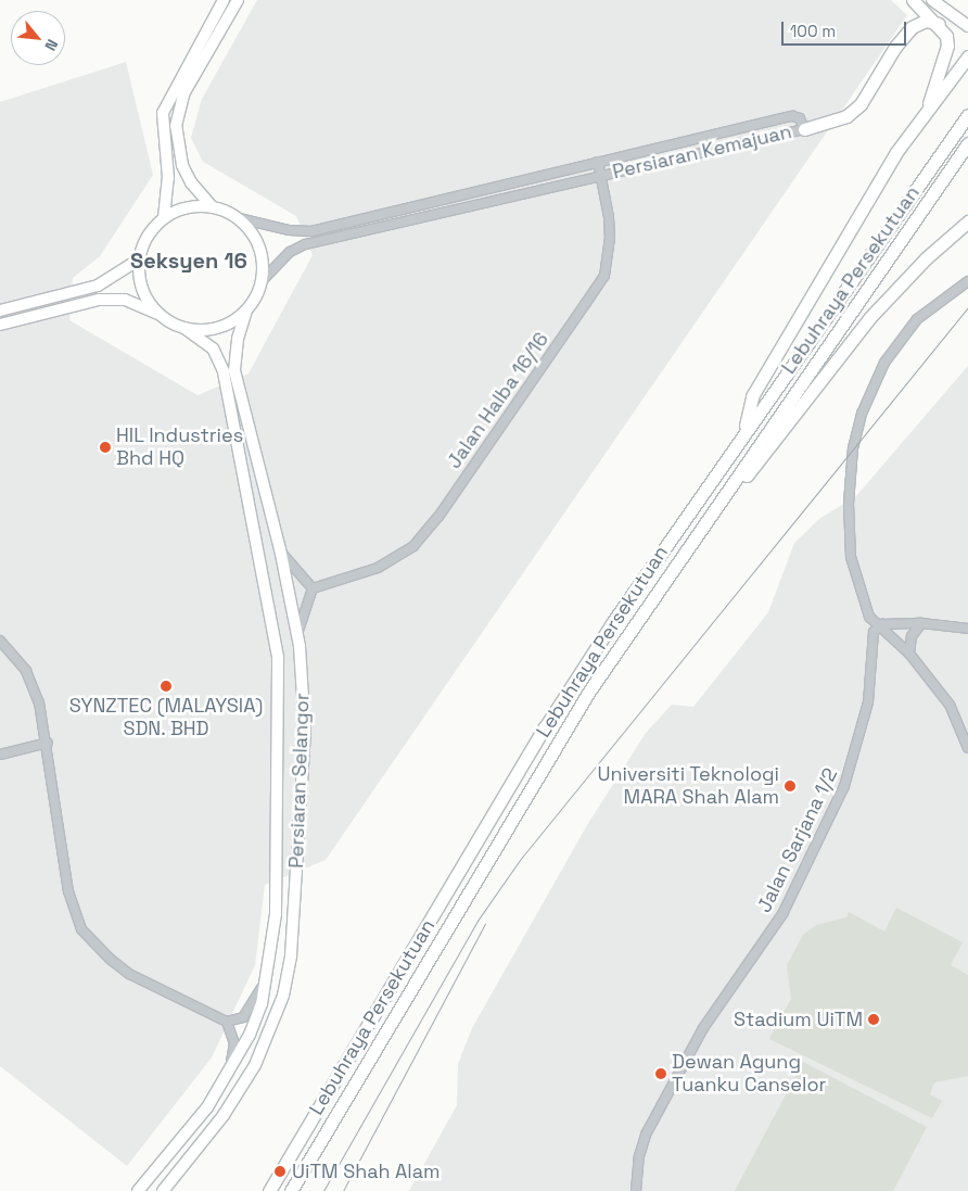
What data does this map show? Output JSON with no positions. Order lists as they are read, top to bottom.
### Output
{
  "streets": {
    "highway": ["Lebuhraya Persekutuan"],
    "main road": ["Persiaran Selangor"],
    "street": ["Persiaran Kemajuan", "Jalan Halba 16/16", "Jalan Sarjana 1/2"]
  },
  "crossings": [
    ["Persiaran Kemajuan", "Jalan Halba 16/16"],
    ["Persiaran Kemajuan", "Persiaran Selangor"]
  ],
  "districts": ["Seksyen 16"],
  "places": [
    "HIL Industries Bhd HQ",
    "SYNZTEC (MALAYSIA) SDN. BHD",
    "Universiti Teknologi MARA Shah Alam",
    "Stadium UiTM",
    "Dewan Agung Tuanku Canselor",
    "UiTM Shah Alam"
  ],
  "scale_bar": "100 m",
  "north": "bottom right"
}
